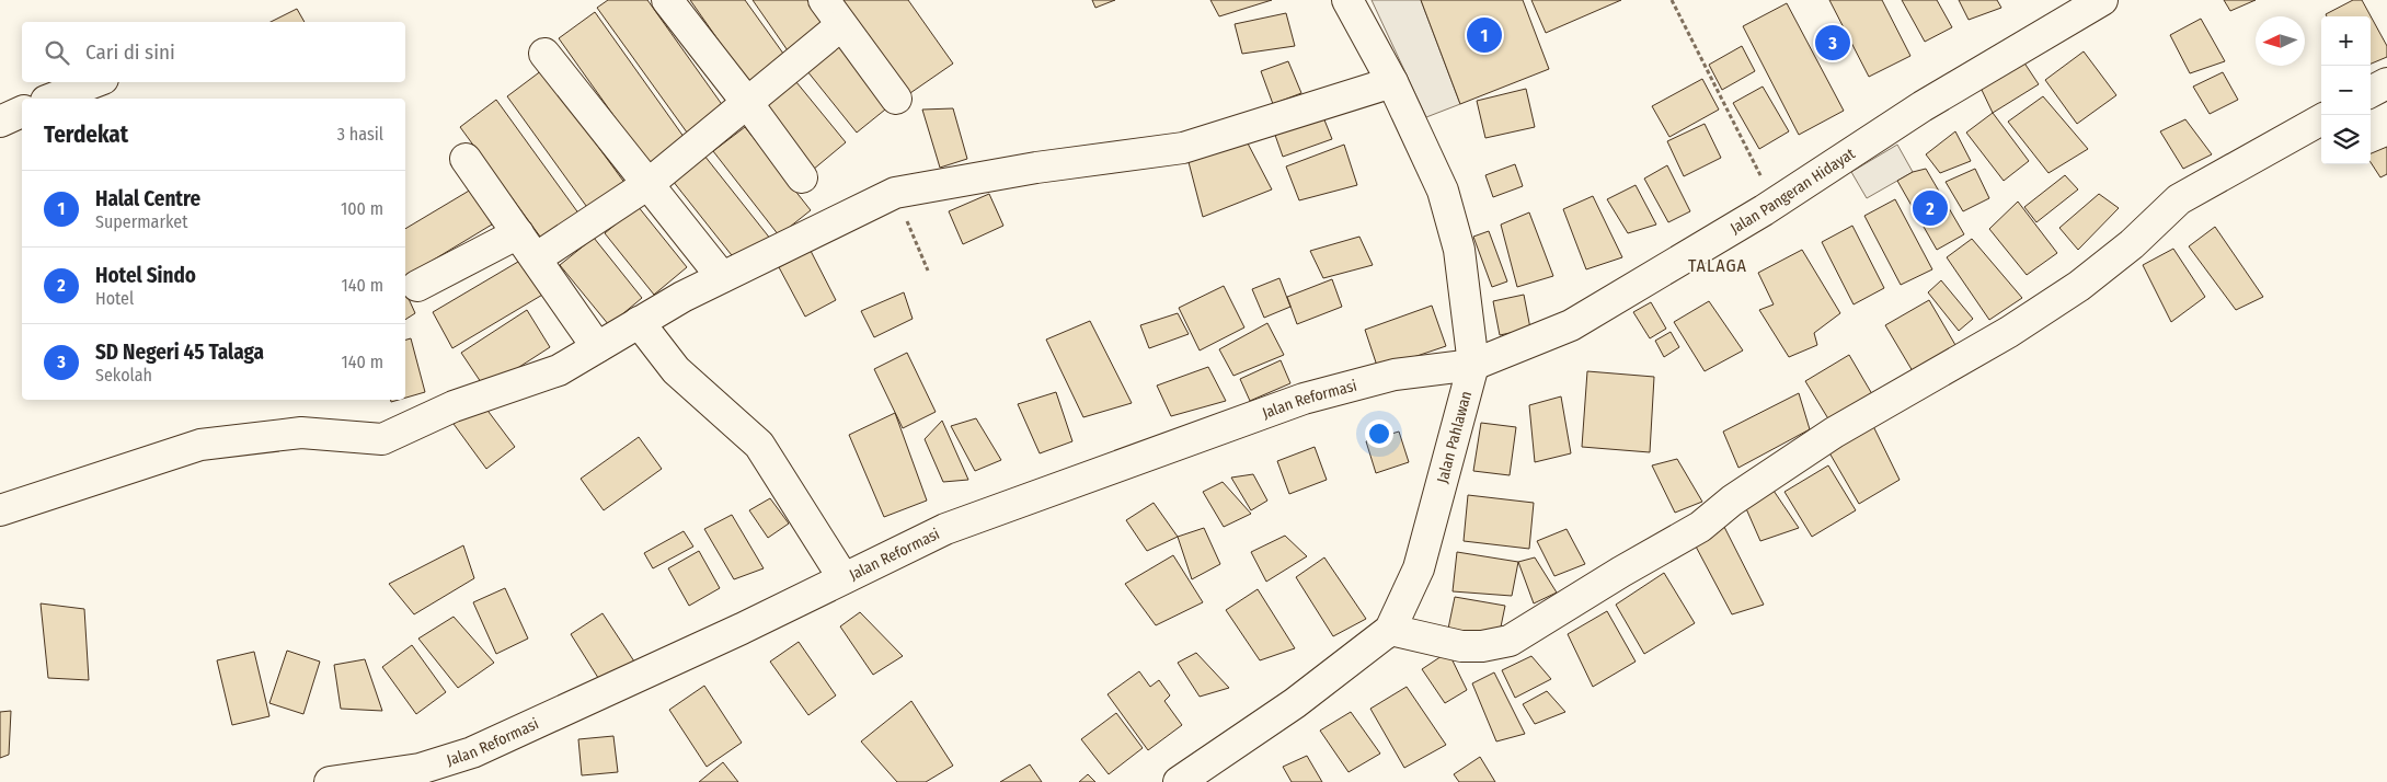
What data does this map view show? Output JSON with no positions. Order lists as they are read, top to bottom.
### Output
{
  "streets": {
    "street": ["Jalan Pangeran Hidayat", "Jalan Reformasi", "Jalan Pahlawan"]
  },
  "crossings": [
    ["Jalan Pangeran Hidayat", "Jalan Reformasi"],
    ["Jalan Pangeran Hidayat", "Jalan Pahlawan"],
    ["Jalan Reformasi", "Jalan Pahlawan"]
  ],
  "districts": ["TALAGA"],
  "north": "left",
  "page": {
    "pins": ["1", "3", "2"],
    "map_buttons": ["+", "−"],
    "search": "Cari di sini",
    "heading": ["Terdekat", "3 hasil"],
    "list": [
      {
        "mark": "1",
        "name": "Halal Centre",
        "note": "Supermarket",
        "value": "100 m"
      },
      {
        "mark": "2",
        "name": "Hotel Sindo",
        "note": "Hotel",
        "value": "140 m"
      },
      {
        "mark": "3",
        "name": "SD Negeri 45 Talaga",
        "note": "Sekolah",
        "value": "140 m"
      }
    ]
  }
}
